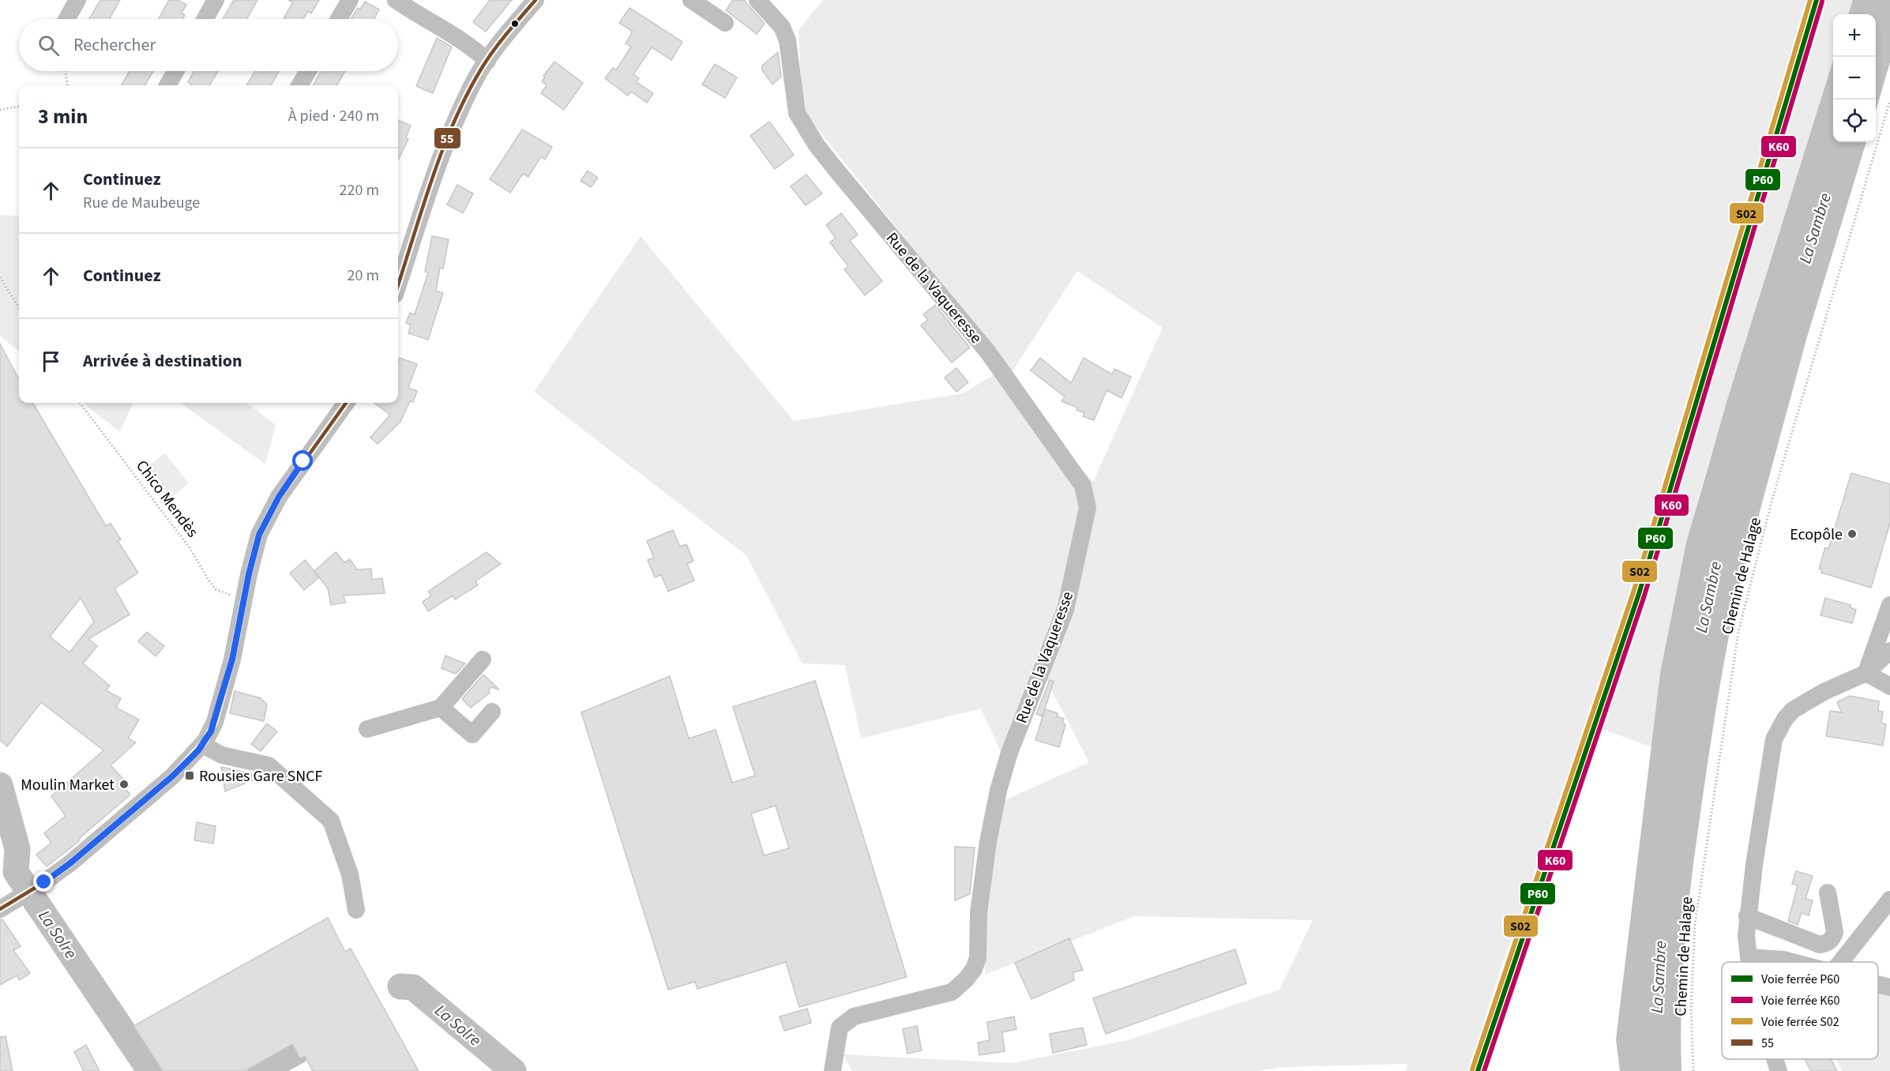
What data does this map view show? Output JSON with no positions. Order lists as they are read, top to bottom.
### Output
{
  "streets": {
    "street": ["Rue de la Vaqueresse"],
    "path": ["Chico Mendès", "Chemin de Halage"]
  },
  "water": ["La Sambre", "La Solre"],
  "places": {
    "other": ["Ecopôle", "Moulin Market"],
    "transit": ["Rousies Gare SNCF"]
  },
  "lines": [
    "rail line P60",
    "rail line S02",
    "transit line 55",
    "rail line K60"
  ],
  "legend": [
    "Voie ferrée P60",
    "Voie ferrée K60",
    "Voie ferrée S02",
    "55"
  ],
  "page": {
    "map_buttons": ["+", "−"],
    "search": "Rechercher",
    "heading": ["3 min", "À pied · 240 m"],
    "list": [
      ["Continuez", "Rue de Maubeuge", "220 m"],
      ["Continuez", "20 m"],
      "Arrivée à destination"
    ]
  }
}
